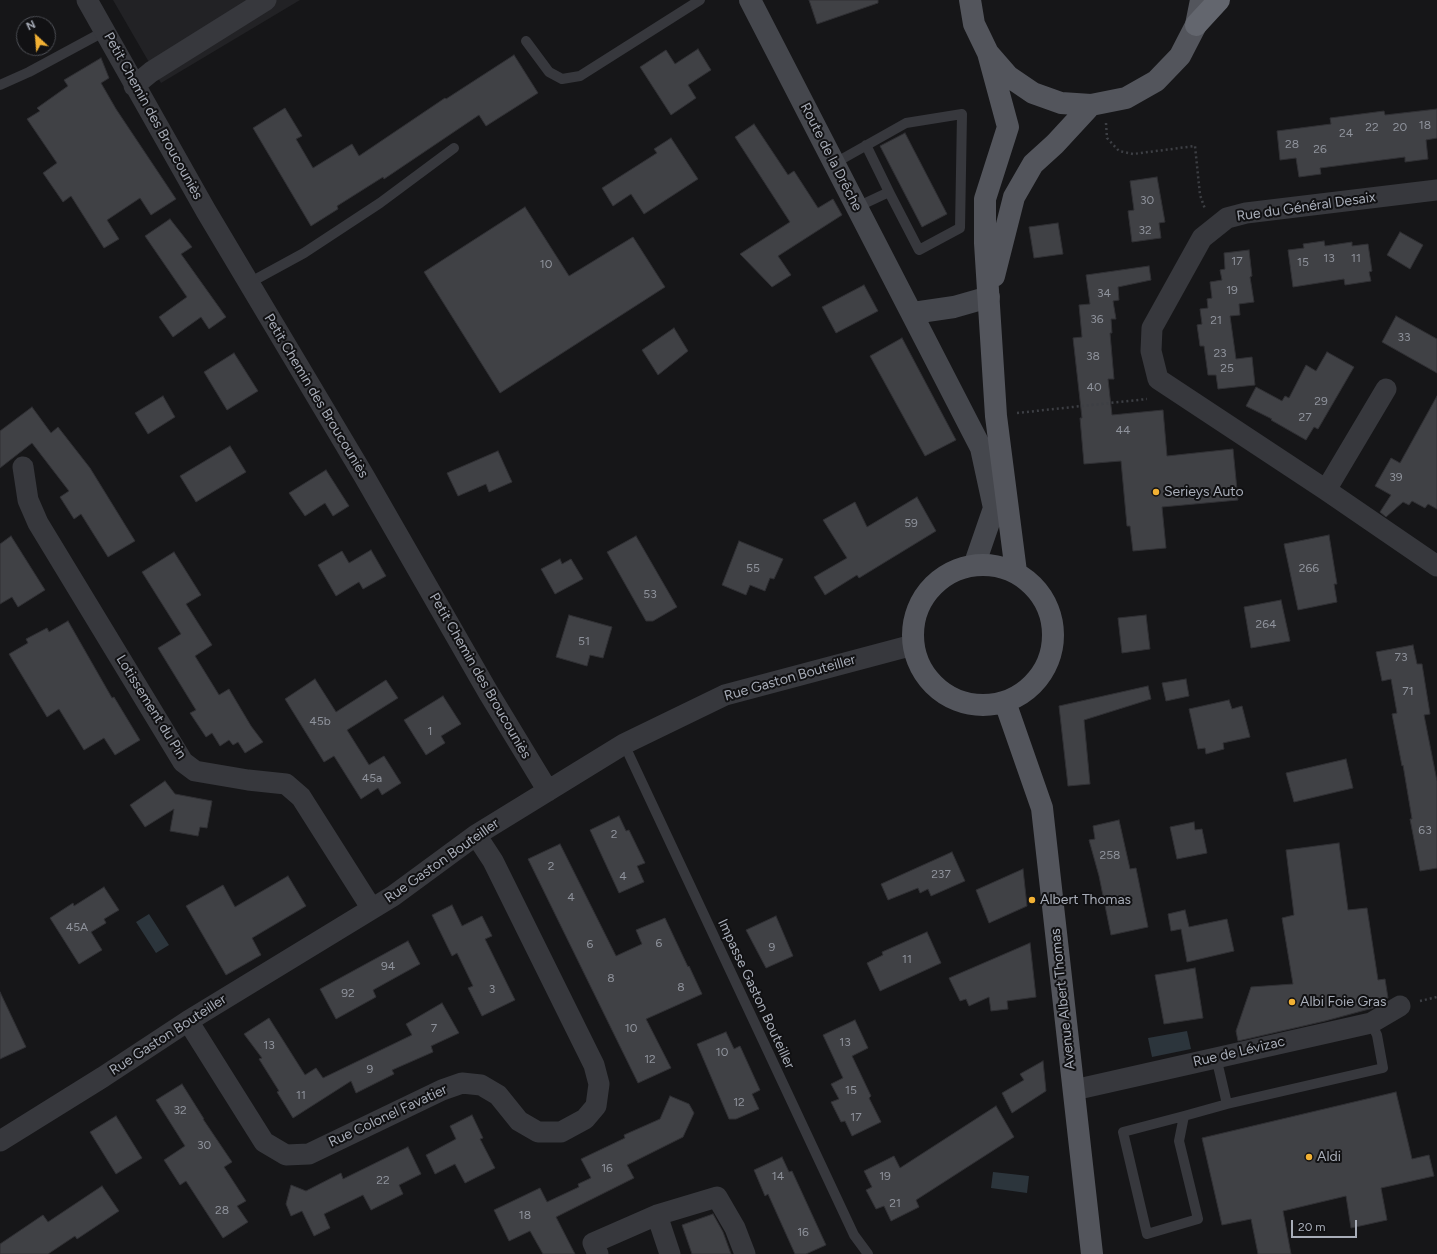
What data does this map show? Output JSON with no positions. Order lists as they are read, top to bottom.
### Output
{
  "streets": {
    "main road": ["Avenue Albert Thomas"],
    "street": [
      "Petit Chemin des Broucouniès",
      "Route de la Drêche",
      "Rue du Général Desaix",
      "Rue Gaston Bouteiller",
      "Lotissement du Pin",
      "Rue de Lévizac",
      "Rue Colonel Favatier"
    ],
    "lane": ["Impasse Gaston Bouteiller"]
  },
  "crossings": [
    ["Petit Chemin des Broucouniès", "Rue Gaston Bouteiller"],
    ["Route de la Drêche", "Rue Gaston Bouteiller"],
    ["Route de la Drêche", "Avenue Albert Thomas"],
    ["Rue Gaston Bouteiller", "Lotissement du Pin"],
    ["Rue Gaston Bouteiller", "Impasse Gaston Bouteiller"],
    ["Rue Gaston Bouteiller", "Avenue Albert Thomas"],
    ["Rue Gaston Bouteiller", "Rue Colonel Favatier"],
    ["Avenue Albert Thomas", "Rue de Lévizac"]
  ],
  "places": [
    "Serieys Auto",
    "Albert Thomas",
    "Albi Foie Gras",
    "Aldi"
  ],
  "house_numbers": [
    "18",
    "22",
    "20",
    "24",
    "28",
    "26",
    "30",
    "32",
    "13",
    "11",
    "17",
    "15",
    "10",
    "19",
    "34",
    "36",
    "21",
    "33",
    "23",
    "38",
    "25",
    "40",
    "29",
    "27",
    "44",
    "39",
    "59",
    "55",
    "266",
    "53",
    "264",
    "51",
    "73",
    "71",
    "45b",
    "1",
    "45a",
    "63",
    "2",
    "258",
    "2",
    "237",
    "4",
    "4",
    "45A",
    "6",
    "6",
    "9",
    "11",
    "94",
    "8",
    "8",
    "3",
    "92",
    "7",
    "10",
    "13",
    "13",
    "10",
    "12",
    "9",
    "15",
    "11",
    "12",
    "32",
    "17",
    "30",
    "16",
    "14",
    "19",
    "22",
    "21",
    "28",
    "18",
    "16"
  ],
  "scale_bar": "20 m",
  "north": "top left"
}
